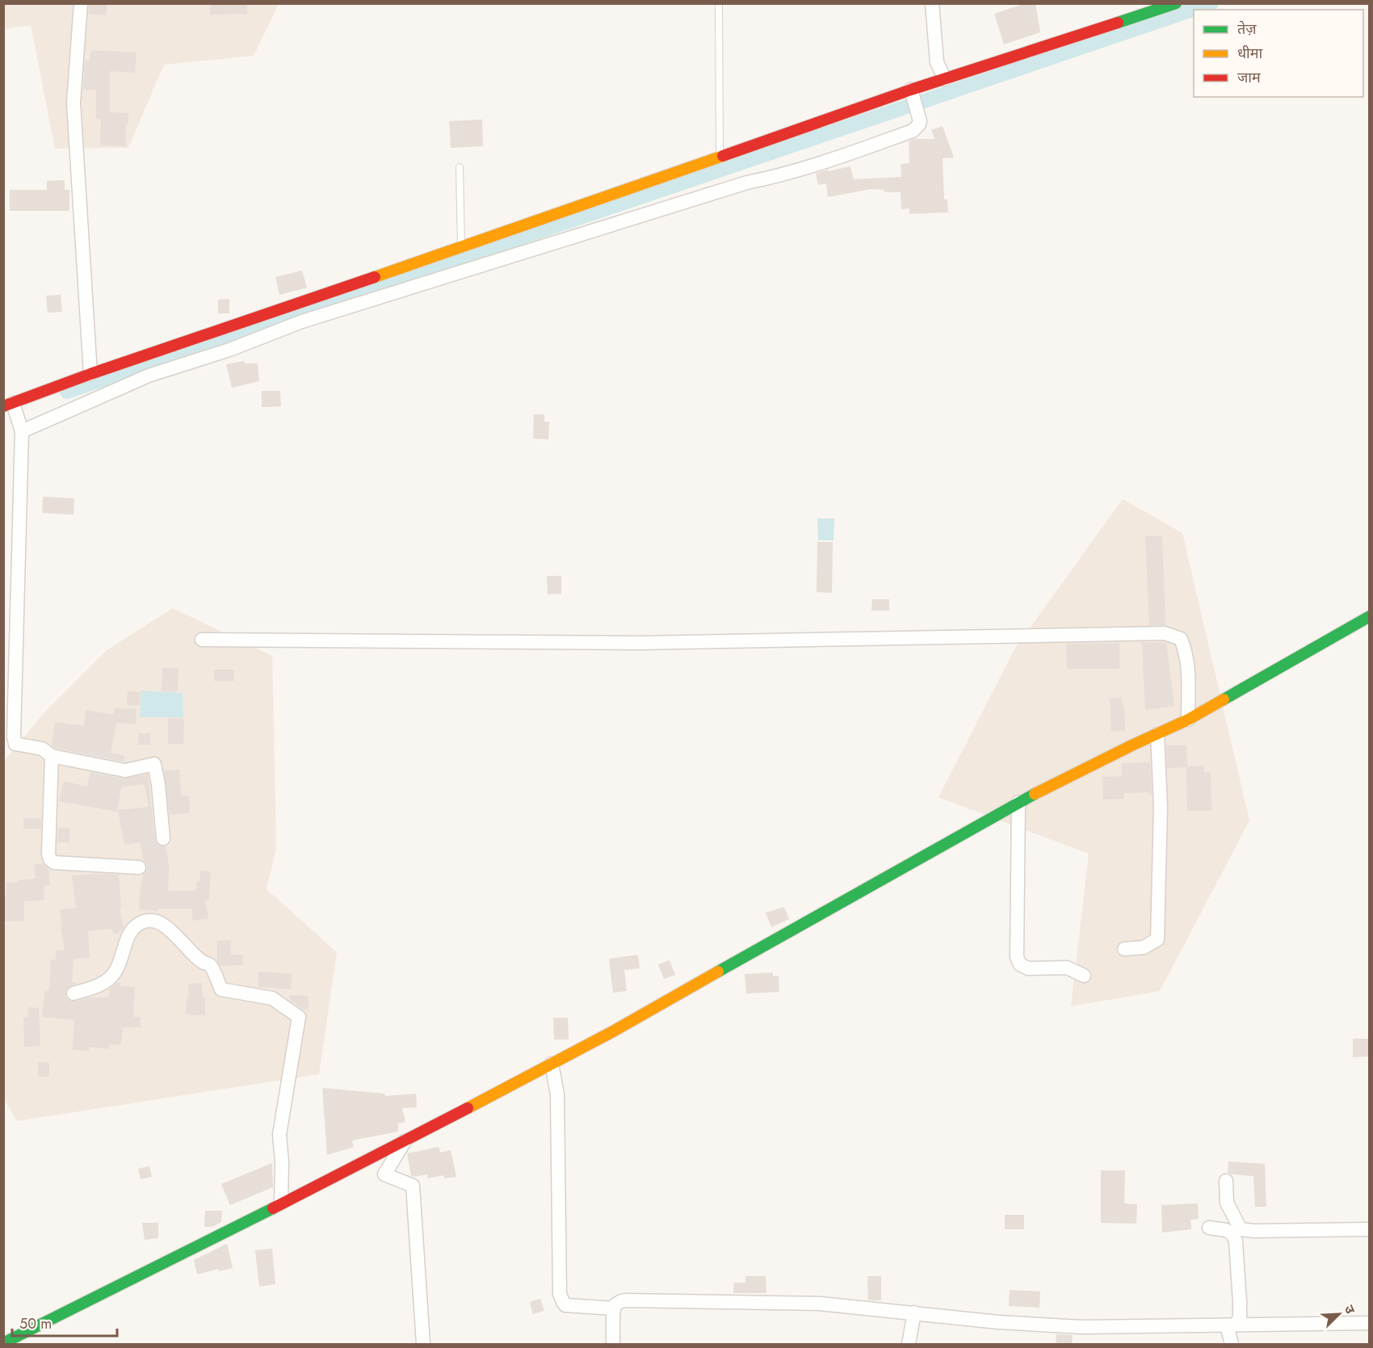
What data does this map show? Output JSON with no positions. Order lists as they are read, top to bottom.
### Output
{
  "legend": ["तेज़", "धीमा", "जाम"],
  "scale_bar": "50 m",
  "north": "top right"
}
